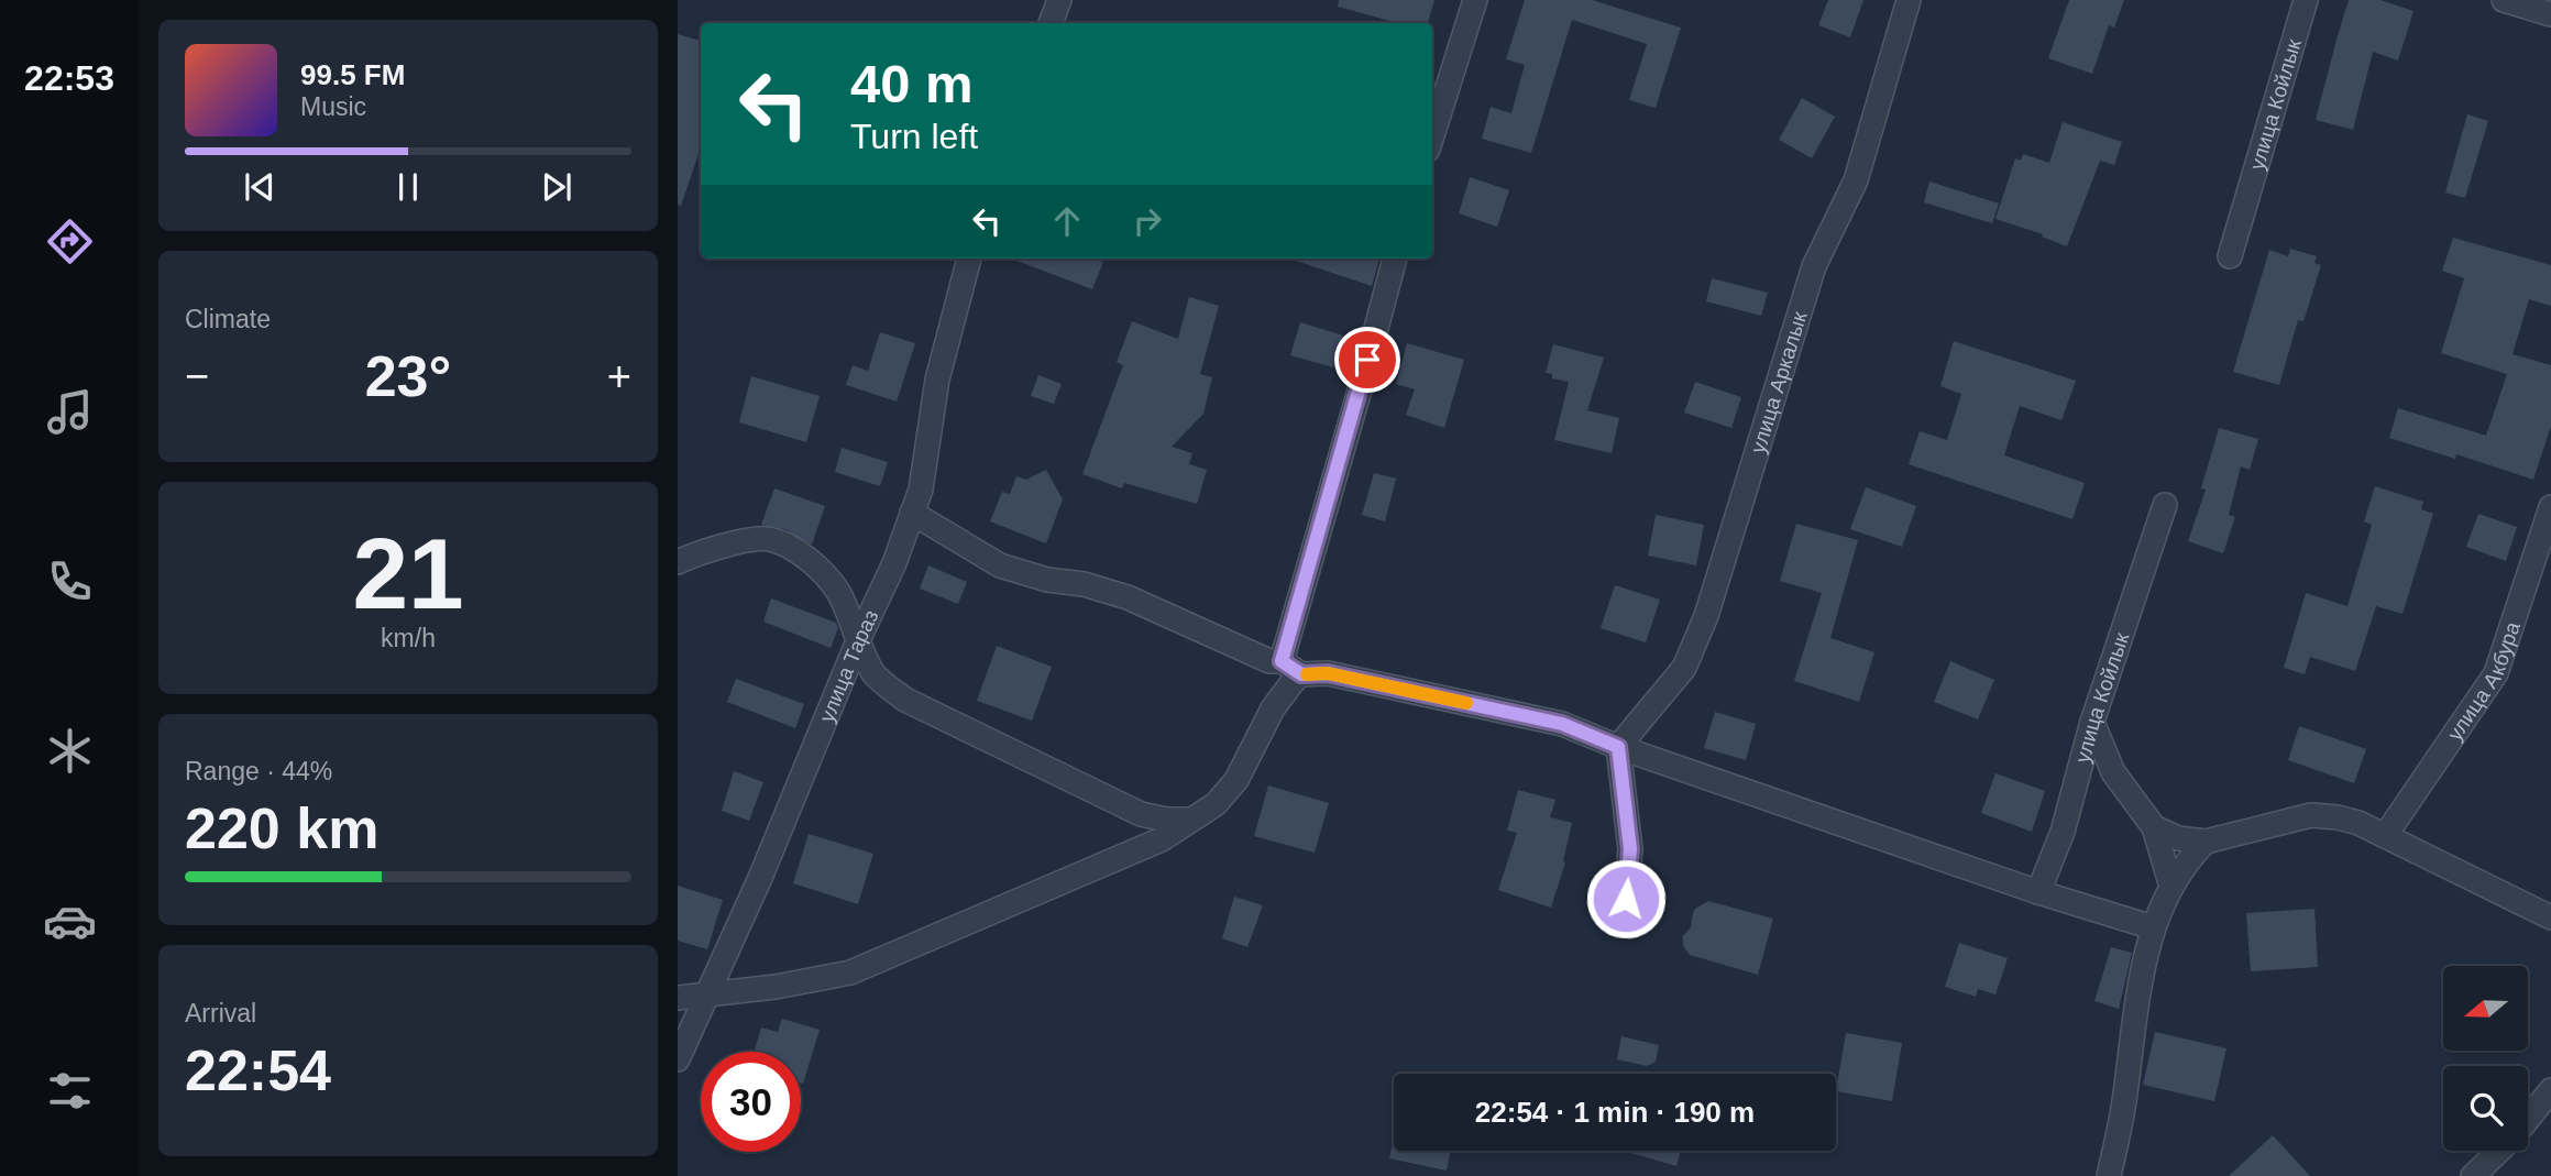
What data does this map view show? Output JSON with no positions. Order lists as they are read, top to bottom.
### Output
{
  "streets": {
    "street": [
      "улица Койлык",
      "улица Аркалык",
      "улица Тараз",
      "улица Акбура"
    ]
  },
  "north": "left",
  "page": {
    "tabs": "22:53",
    "turn": ["40 m", "Turn left"],
    "song": ["99.5 FM", "Music"],
    "tile": [
      "Climate",
      ["21", "km/h"],
      ["Range · 44%", "220 km"],
      ["Arrival", "22:54"]
    ],
    "heat": ["−", "23°", "+"],
    "limit": "30",
    "trip": "22:54 · 1 min · 190 m"
  }
}
